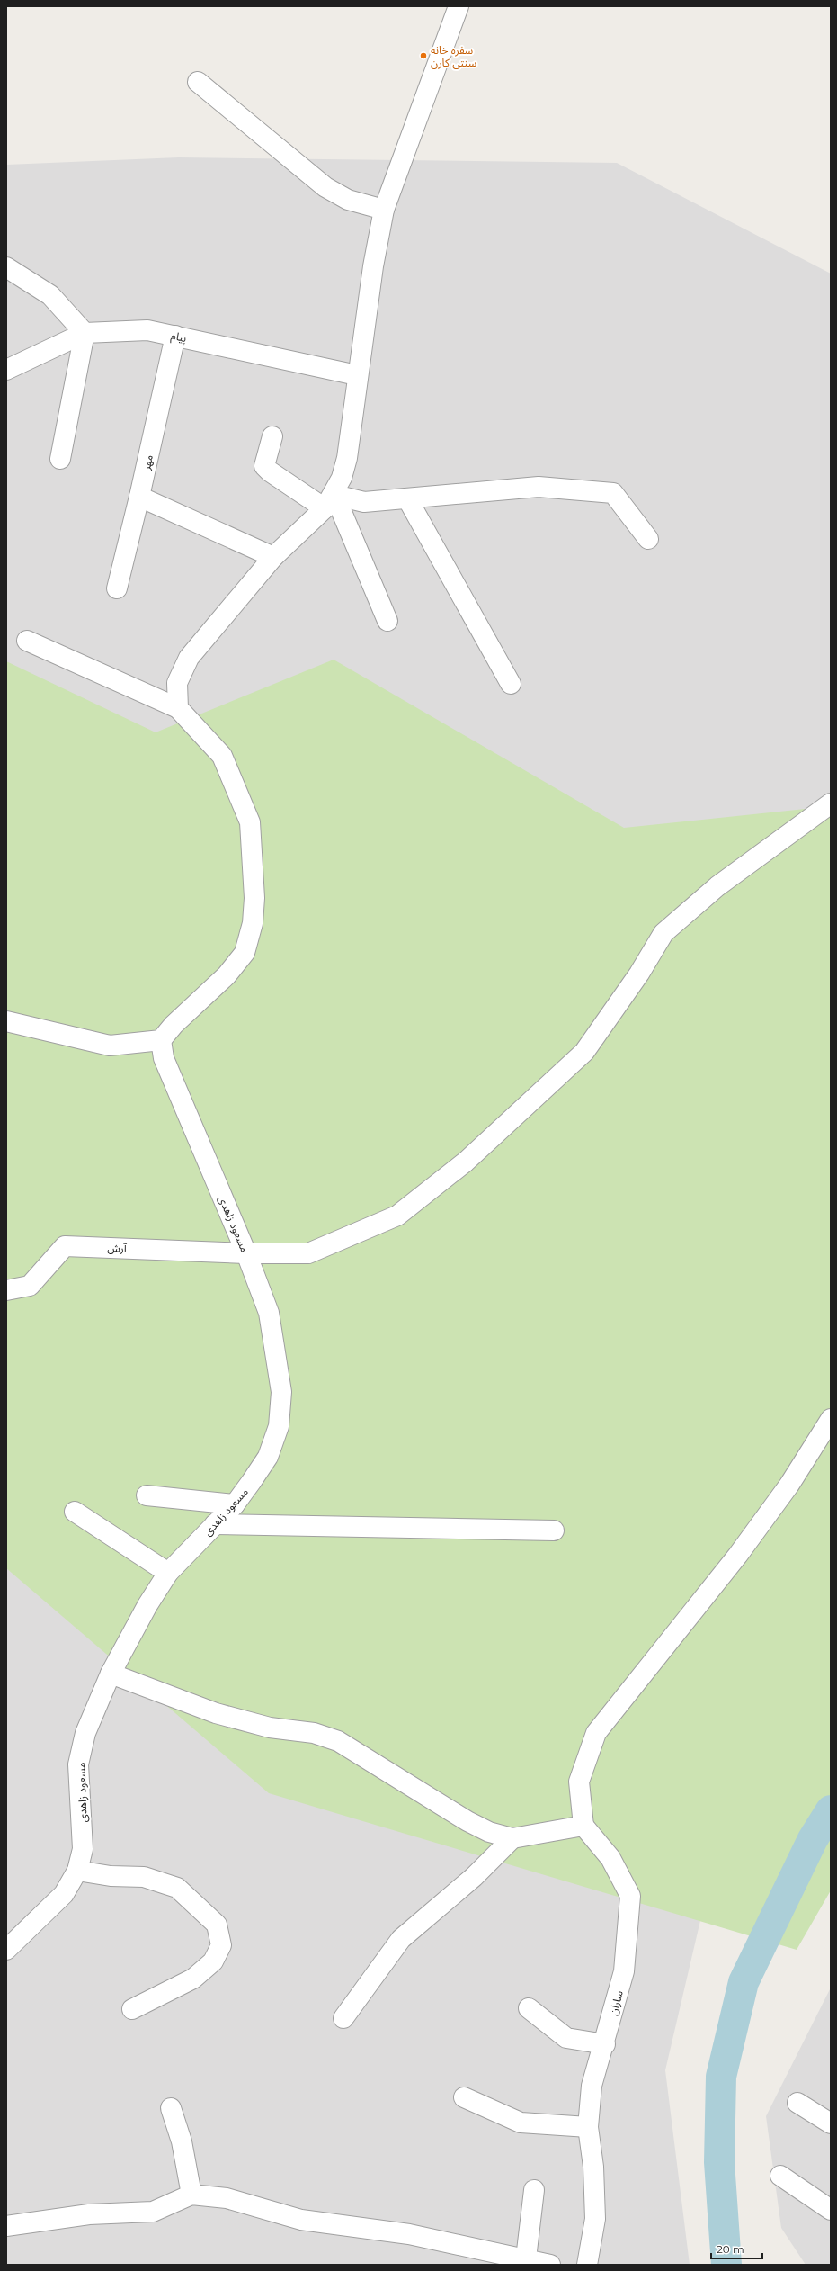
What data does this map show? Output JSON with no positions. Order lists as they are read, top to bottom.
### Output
{
  "streets": {
    "street": [
      "پیام",
      "مهر",
      "مسعود زاهدی",
      "آرش",
      "ساران"
    ]
  },
  "crossings": [
    ["پیام", "مهر"],
    ["مسعود زاهدی", "آرش"]
  ],
  "places": ["سفره خانه سنتی کارن"],
  "scale_bar": "20 m"
}
